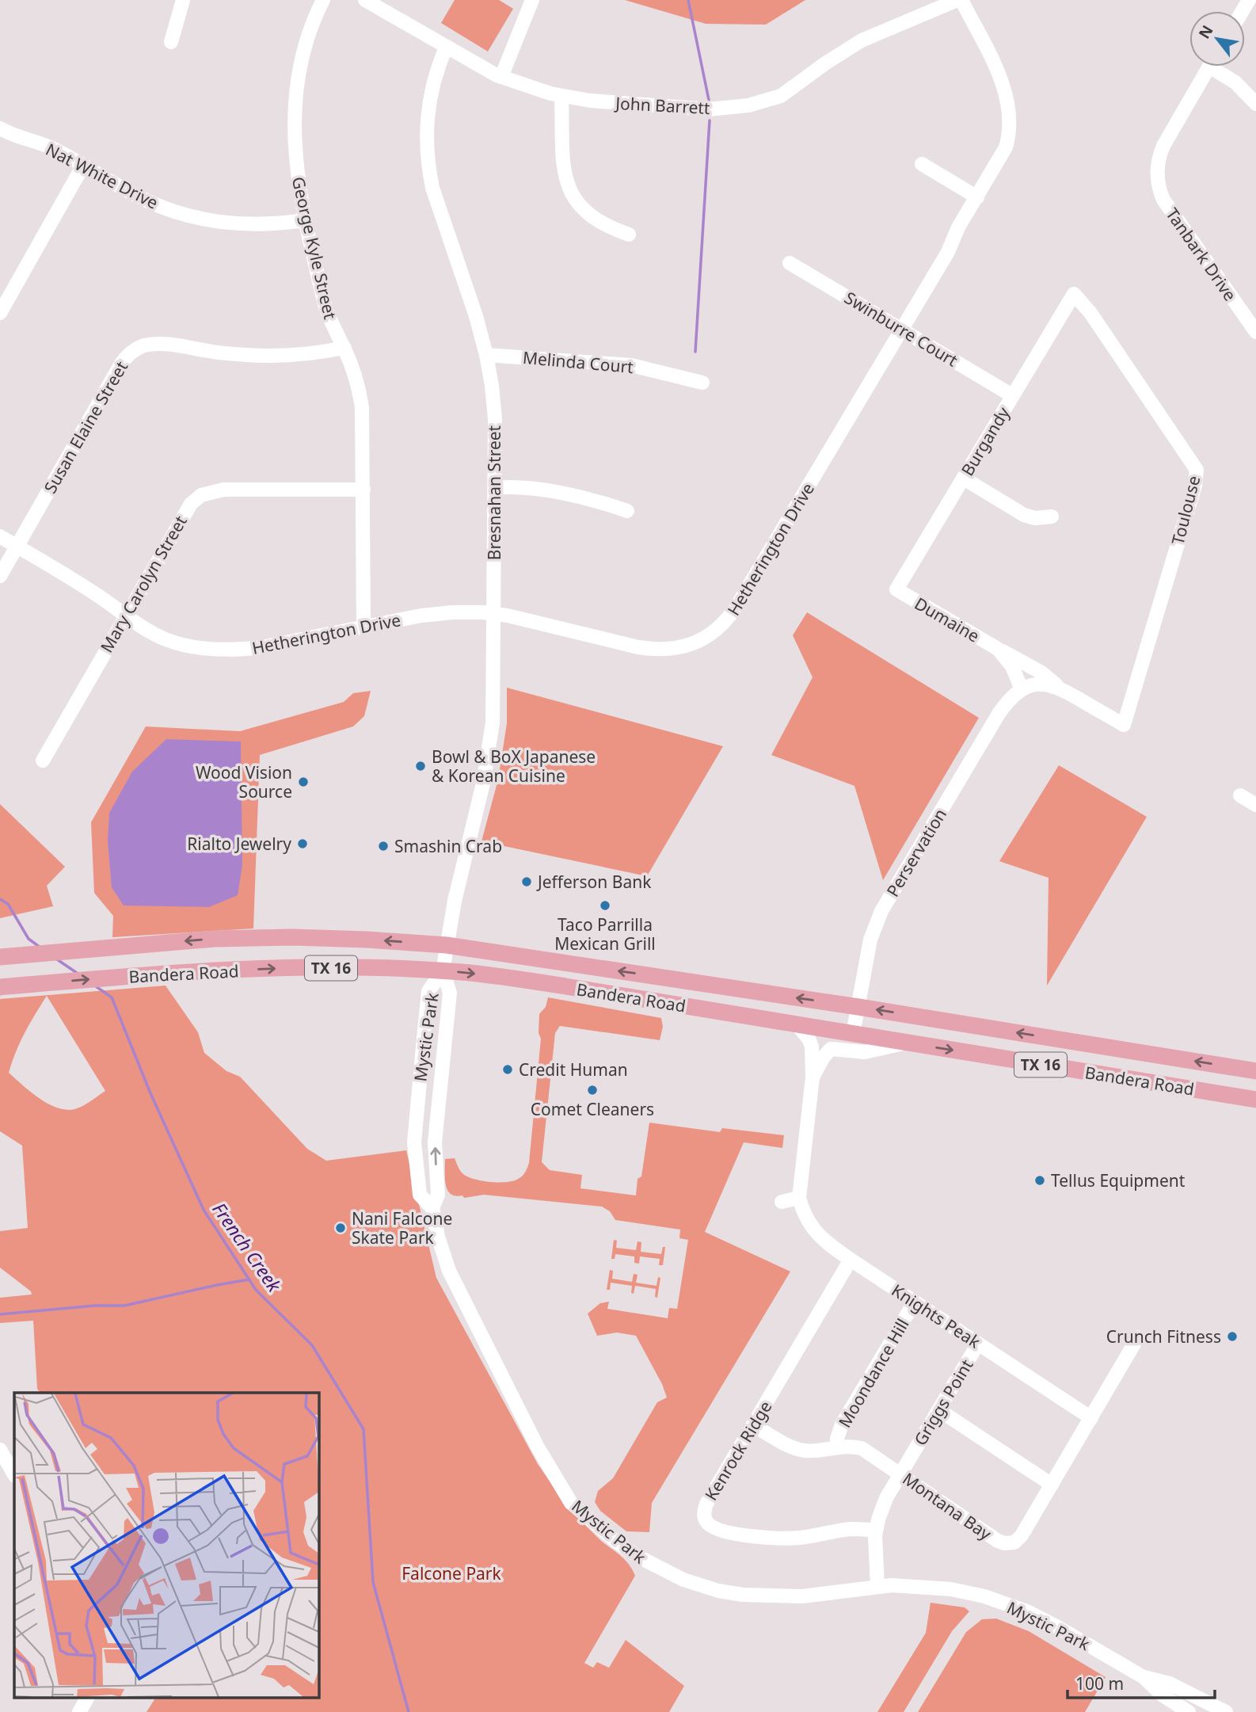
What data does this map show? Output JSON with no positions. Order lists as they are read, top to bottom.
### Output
{
  "streets": {
    "main road": ["TX 16", "Bandera Road"],
    "street": [
      "John Barrett",
      "Nat White Drive",
      "George Kyle Street",
      "Tanbark Drive",
      "Swinburre Court",
      "Melinda Court",
      "Susan Elaine Street",
      "Burgandy",
      "Bresnahan Street",
      "Toulouse",
      "Hetherington Drive",
      "Mary Carolyn Street",
      "Dumaine",
      "Perservation",
      "Mystic Park",
      "Knights Peak",
      "Moondance Hill",
      "Griggs Point",
      "Kenrock Ridge",
      "Montana Bay"
    ]
  },
  "crossings": [
    ["John Barrett", "Bresnahan Street"],
    ["John Barrett", "Hetherington Drive"],
    ["Nat White Drive", "George Kyle Street"],
    ["George Kyle Street", "Susan Elaine Street"],
    ["George Kyle Street", "Hetherington Drive"],
    ["George Kyle Street", "Mary Carolyn Street"],
    ["Swinburre Court", "Burgandy"],
    ["Swinburre Court", "Hetherington Drive"],
    ["Melinda Court", "Bresnahan Street"],
    ["Susan Elaine Street", "Hetherington Drive"],
    ["Burgandy", "Toulouse"],
    ["Burgandy", "Dumaine"],
    ["Bresnahan Street", "Hetherington Drive"],
    ["Bresnahan Street", "Bandera Road"],
    ["Bresnahan Street", "Mystic Park"],
    ["Toulouse", "Dumaine"],
    ["Hetherington Drive", "Mary Carolyn Street"],
    ["Dumaine", "Perservation"],
    ["Perservation", "Bandera Road"],
    ["Bandera Road", "Mystic Park"],
    ["Bandera Road", "Knights Peak"],
    ["Mystic Park", "Griggs Point"],
    ["Knights Peak", "Moondance Hill"],
    ["Knights Peak", "Griggs Point"],
    ["Knights Peak", "Kenrock Ridge"],
    ["Knights Peak", "Montana Bay"],
    ["Moondance Hill", "Montana Bay"],
    ["Griggs Point", "Kenrock Ridge"],
    ["Griggs Point", "Montana Bay"],
    ["Kenrock Ridge", "Montana Bay"]
  ],
  "water": ["French Creek"],
  "parks": ["Falcone Park"],
  "places": [
    "Bowl & BoX Japanese & Korean Cuisine",
    "Wood Vision Source",
    "Rialto Jewelry",
    "Smashin Crab",
    "Jefferson Bank",
    "Taco Parrilla Mexican Grill",
    "Credit Human",
    "Comet Cleaners",
    "Tellus Equipment",
    "Nani Falcone Skate Park",
    "Crunch Fitness"
  ],
  "scale_bar": "100 m",
  "north": "top left"
}
